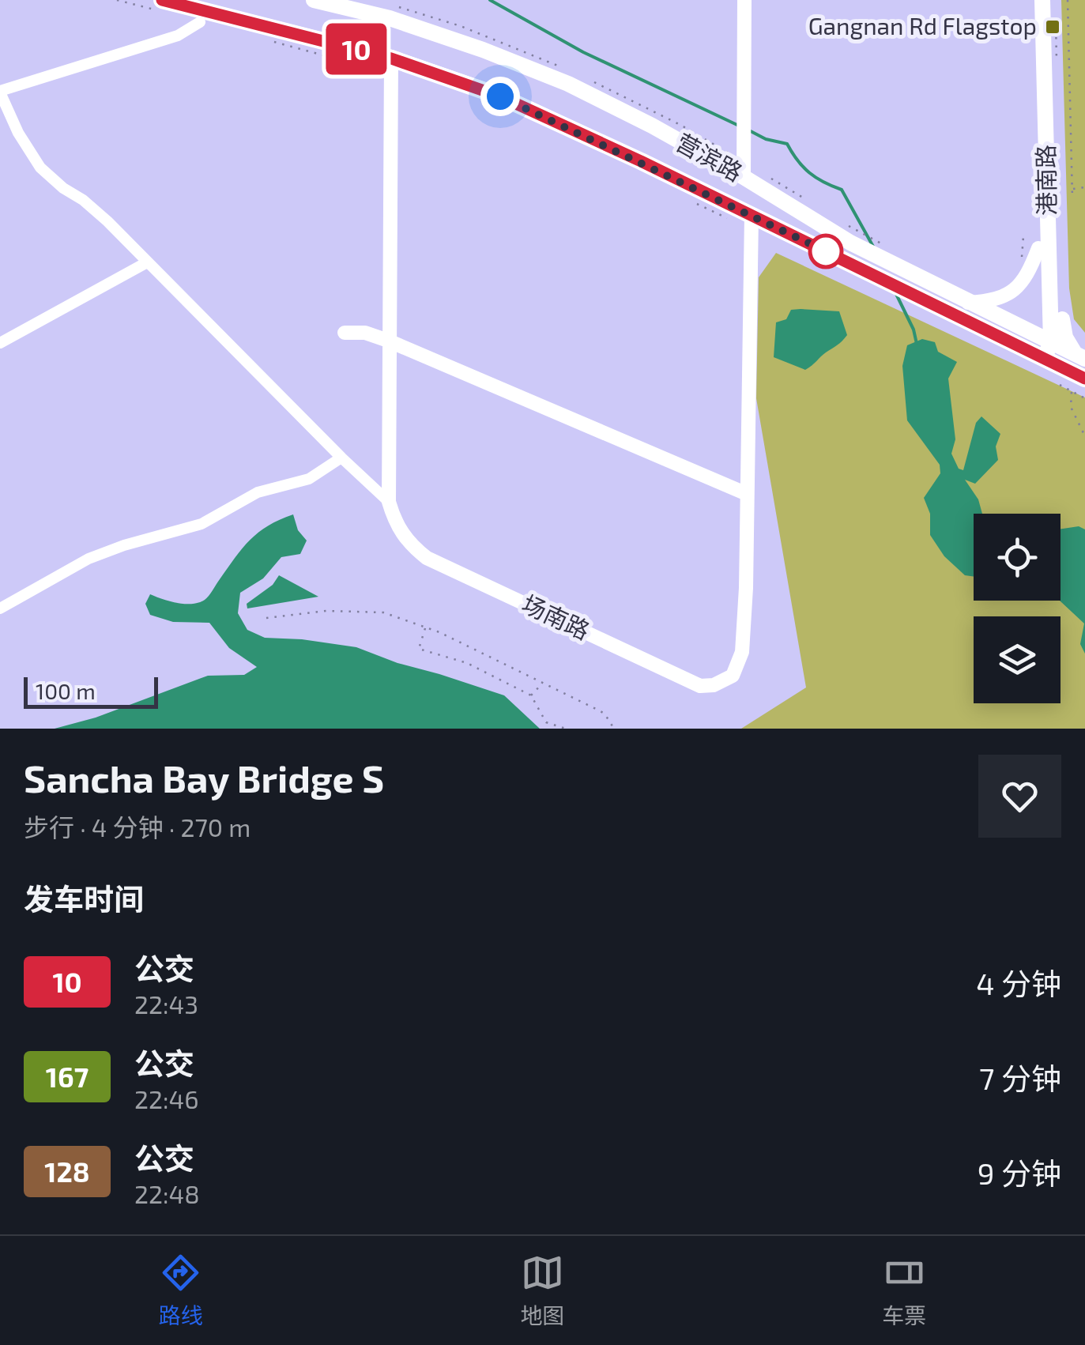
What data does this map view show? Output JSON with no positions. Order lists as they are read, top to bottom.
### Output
{
  "streets": {
    "main road": ["营滨路", "港南路"],
    "street": ["场南路"]
  },
  "crossings": [
    ["营滨路", "港南路"],
    ["营滨路", "场南路"]
  ],
  "places": {
    "transit": ["Gangnan Rd Flagstop"]
  },
  "lines": ["bus line 10"],
  "scale_bar": "100 m",
  "page": {
    "on_map": "10",
    "scale": "100 m",
    "heading": [
      ["Sancha Bay Bridge S", "步行 · 4 分钟 · 270 m"],
      "发车时间"
    ],
    "list": [
      {
        "mark": "10",
        "name": "公交",
        "note": "22:43",
        "value": "4 分钟"
      },
      {
        "mark": "167",
        "name": "公交",
        "note": "22:46",
        "value": "7 分钟"
      },
      {
        "mark": "128",
        "name": "公交",
        "note": "22:48",
        "value": "9 分钟"
      }
    ],
    "tabs": ["路线", "地图", "车票"]
  }
}
